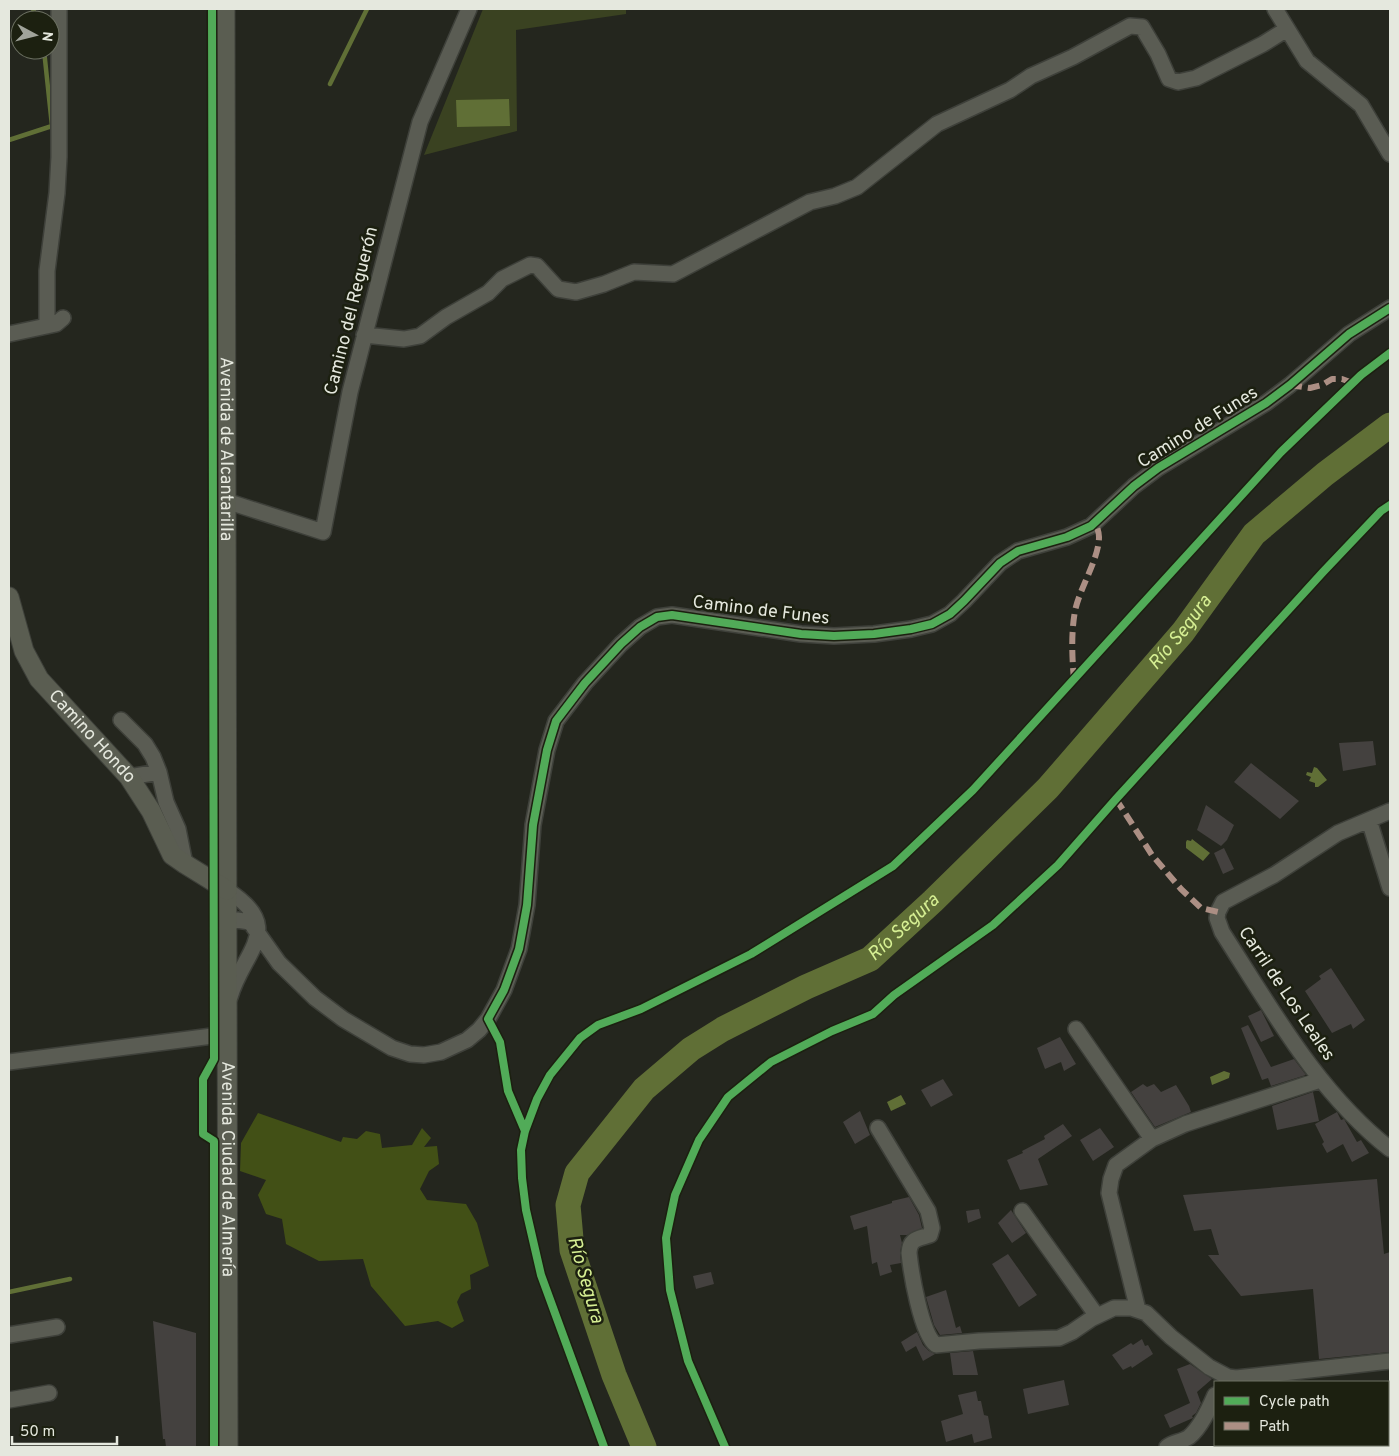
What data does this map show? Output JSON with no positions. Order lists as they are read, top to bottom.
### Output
{
  "streets": {
    "main road": ["Avenida de Alcantarilla", "Camino Hondo", "Avenida Ciudad de Almería"],
    "street": ["Camino del Reguerón", "Camino de Funes", "Carril de Los Leales"]
  },
  "crossings": [
    ["Camino del Reguerón", "Avenida de Alcantarilla"],
    ["Avenida de Alcantarilla", "Camino Hondo"],
    ["Avenida de Alcantarilla", "Avenida Ciudad de Almería"],
    ["Camino Hondo", "Avenida Ciudad de Almería"]
  ],
  "water": ["Río Segura"],
  "legend": ["Cycle path", "Path"],
  "scale_bar": "50 m",
  "north": "right"
}
